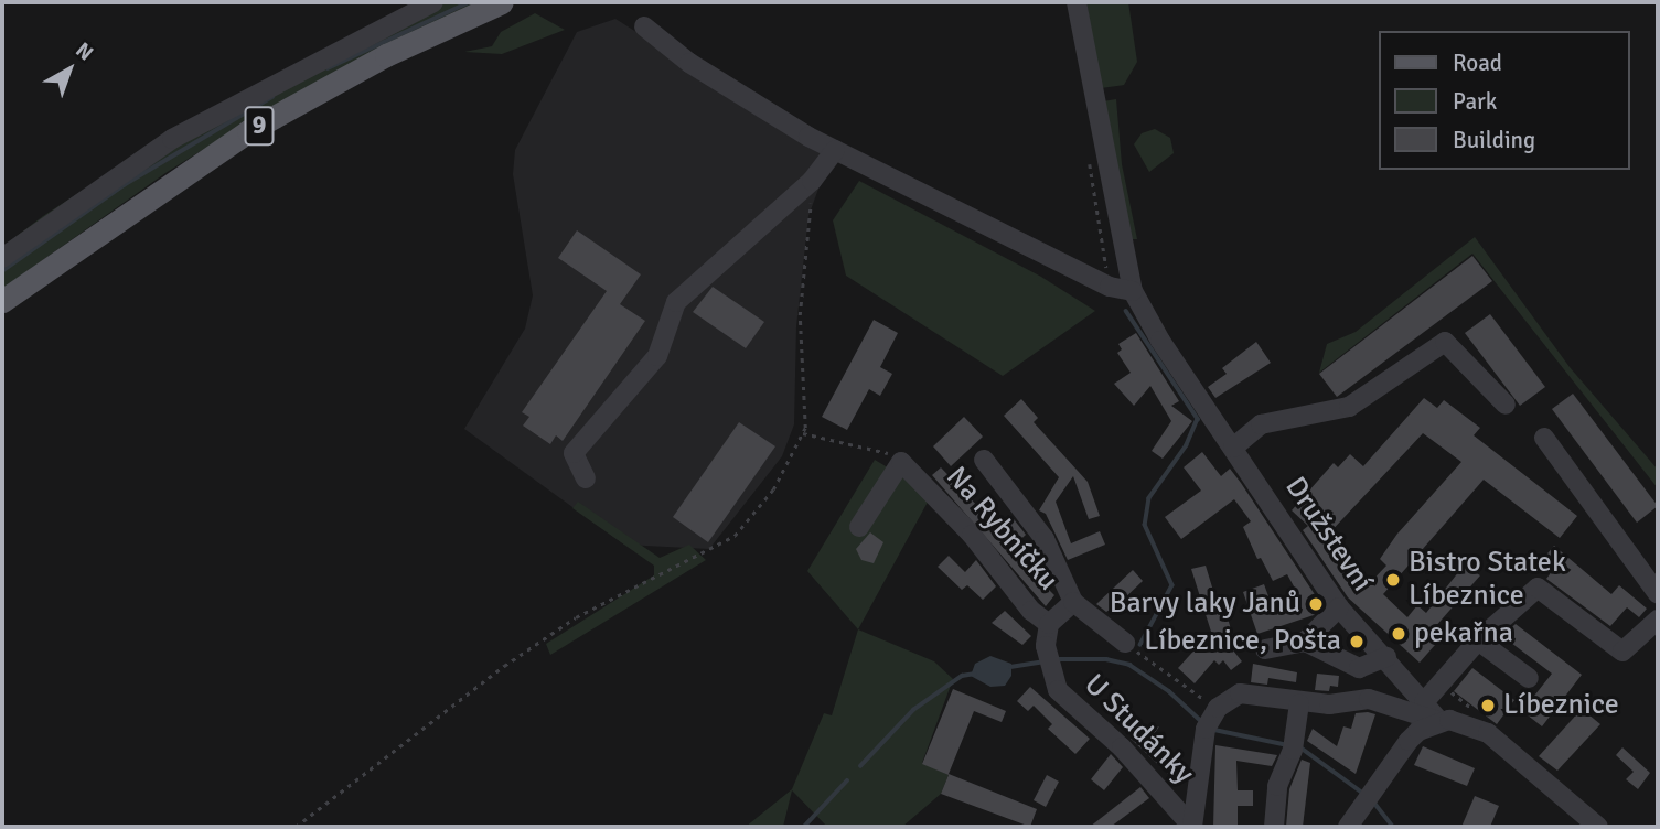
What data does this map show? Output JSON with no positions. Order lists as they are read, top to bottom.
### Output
{
  "streets": {
    "main road": ["9"],
    "street": ["Na Rybníčku", "Družstevní", "U Studánky"]
  },
  "crossings": [
    ["Na Rybníčku", "U Studánky"]
  ],
  "places": [
    "Bistro Statek Líbeznice",
    "Barvy laky Janů",
    "pekařna",
    "Líbeznice, Pošta",
    "Líbeznice"
  ],
  "legend": ["Road", "Park", "Building"],
  "north": "top right"
}
